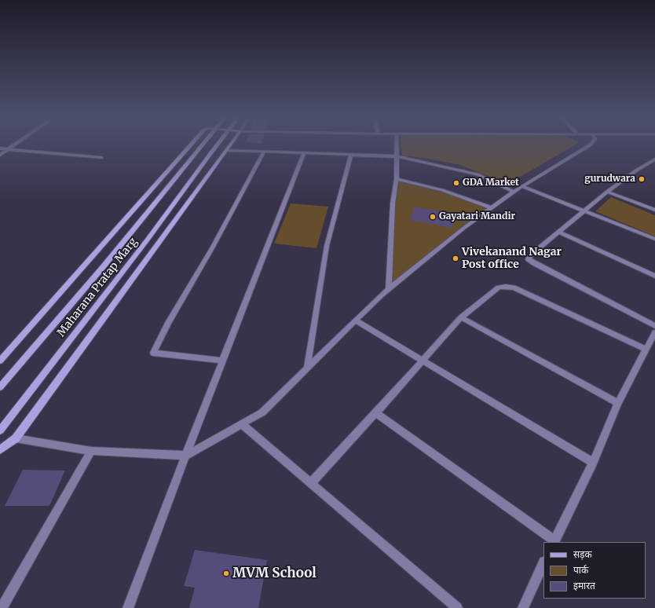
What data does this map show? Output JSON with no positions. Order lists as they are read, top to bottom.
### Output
{
  "streets": {
    "main road": ["Maharana Pratap Marg"]
  },
  "places": [
    "gurudwara",
    "GDA Market",
    "Gayatari Mandir",
    "Vivekanand Nagar Post office",
    "MVM School"
  ],
  "legend": ["सड़क", "पार्क", "इमारत"]
}
